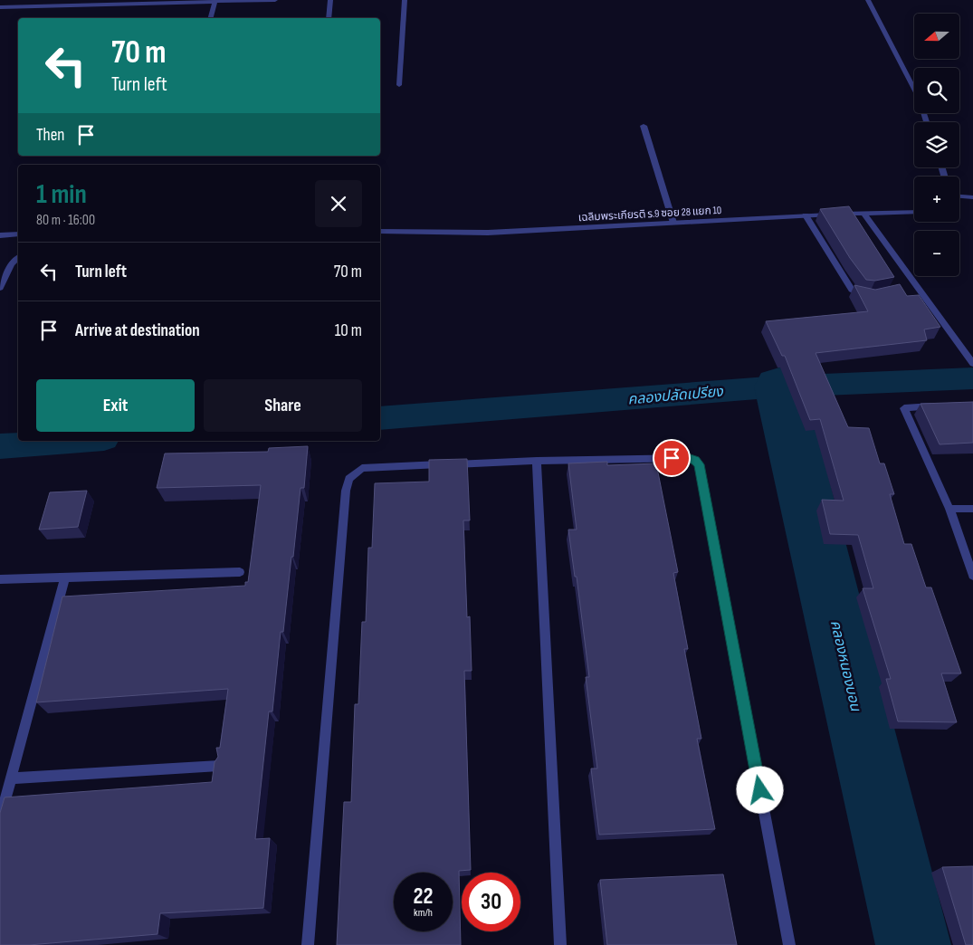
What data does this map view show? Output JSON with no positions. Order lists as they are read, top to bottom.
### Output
{
  "streets": {
    "street": ["เฉลิมพระเกียรติ ร.9 ซอย 28 แยก 10"]
  },
  "water": ["คลองปลัดเปรียง", "คลองหนองบอน"],
  "north": "left",
  "page": {
    "map_buttons": ["+", "−"],
    "turn": ["70 m", "Turn left"],
    "then": "Then",
    "heading": ["1 min", "80 m · 16:00"],
    "list": [
      {
        "name": "Turn left",
        "value": "70 m"
      },
      {
        "name": "Arrive at destination",
        "value": "10 m"
      }
    ],
    "buttons": ["Exit", "Share"],
    "speed": "22 km/h",
    "limit": "30"
  }
}
